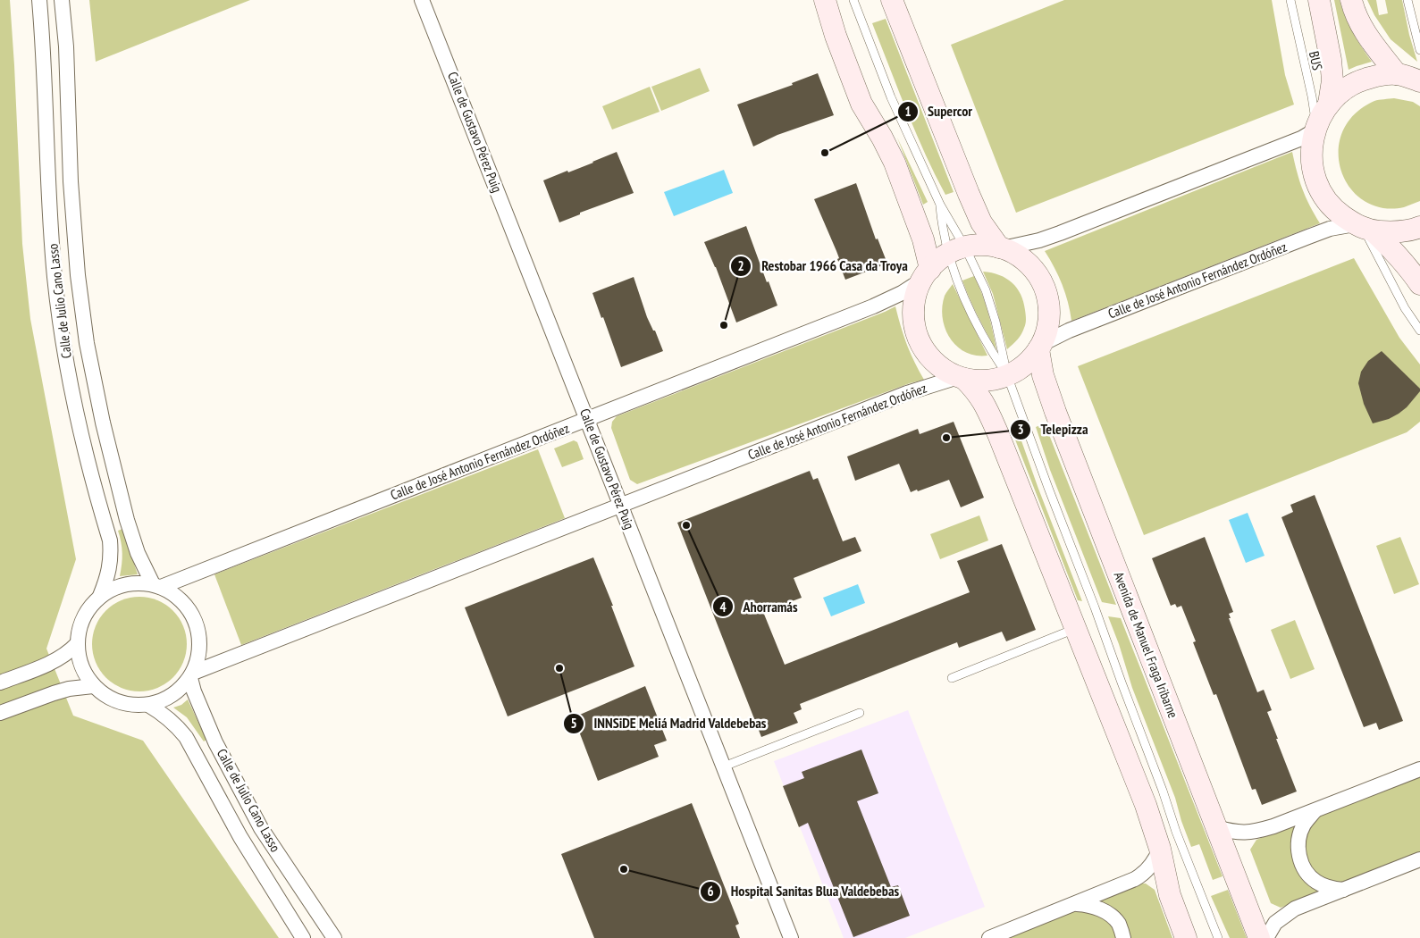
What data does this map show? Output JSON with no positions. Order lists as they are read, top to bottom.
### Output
{
  "streets": {
    "street": [
      "Calle de Gustavo Pérez Puig",
      "Calle de José Antonio Fernández Ordóñez",
      "Calle de Julio Cano Lasso",
      "Avenida de Manuel Fraga Iribarne"
    ],
    "lane": ["BUS"]
  },
  "crossings": [
    ["Calle de Gustavo Pérez Puig", "Calle de José Antonio Fernández Ordóñez"],
    ["Calle de José Antonio Fernández Ordóñez", "Calle de Julio Cano Lasso"],
    ["Calle de José Antonio Fernández Ordóñez", "Avenida de Manuel Fraga Iribarne"]
  ],
  "places": [
    "Supercor",
    "Restobar 1966 Casa da Troya",
    "Telepizza",
    "Ahorramás",
    "INNSiDE Meliá Madrid Valdebebas",
    "Hospital Sanitas Blua Valdebebas"
  ]
}
